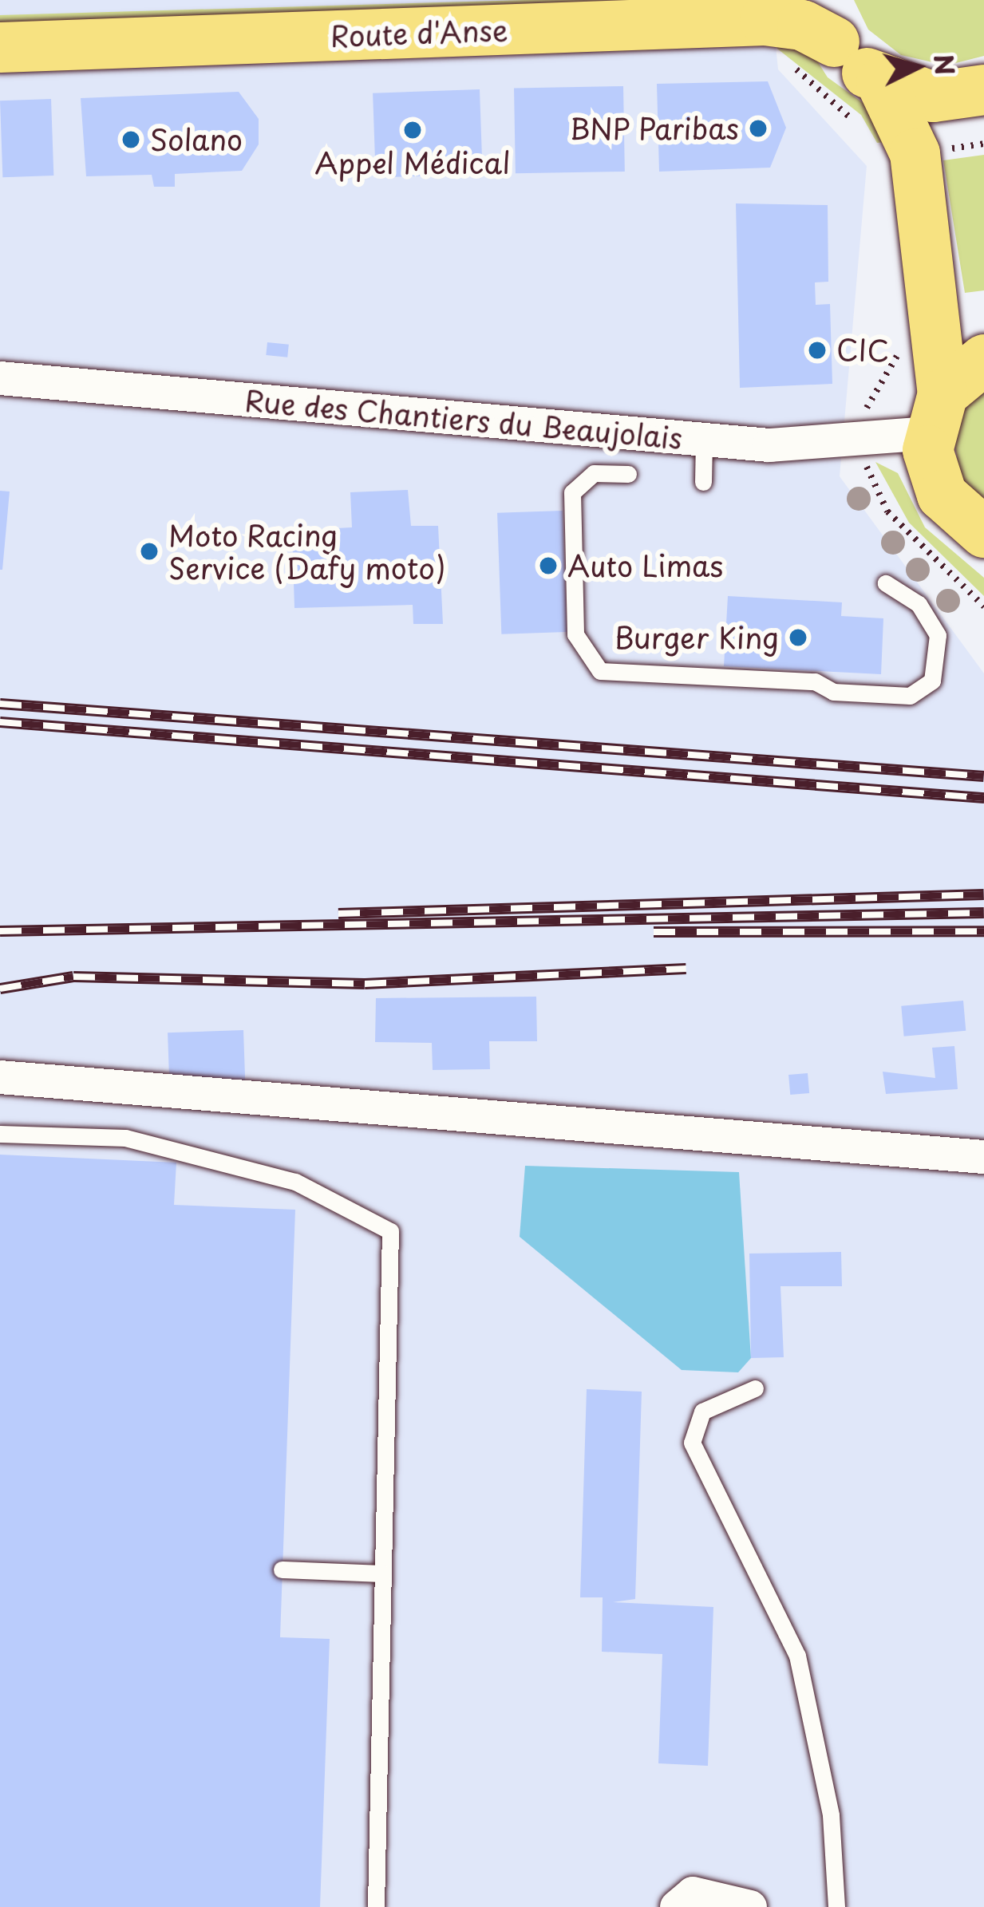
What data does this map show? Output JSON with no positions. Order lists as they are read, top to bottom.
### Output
{
  "streets": {
    "main road": ["Route d'Anse"],
    "street": ["Rue des Chantiers du Beaujolais"]
  },
  "places": [
    "BNP Paribas",
    "Appel Médical",
    "Solano",
    "CIC",
    "Moto Racing Service (Dafy moto)",
    "Auto Limas",
    "Burger King"
  ],
  "north": "right"
}
